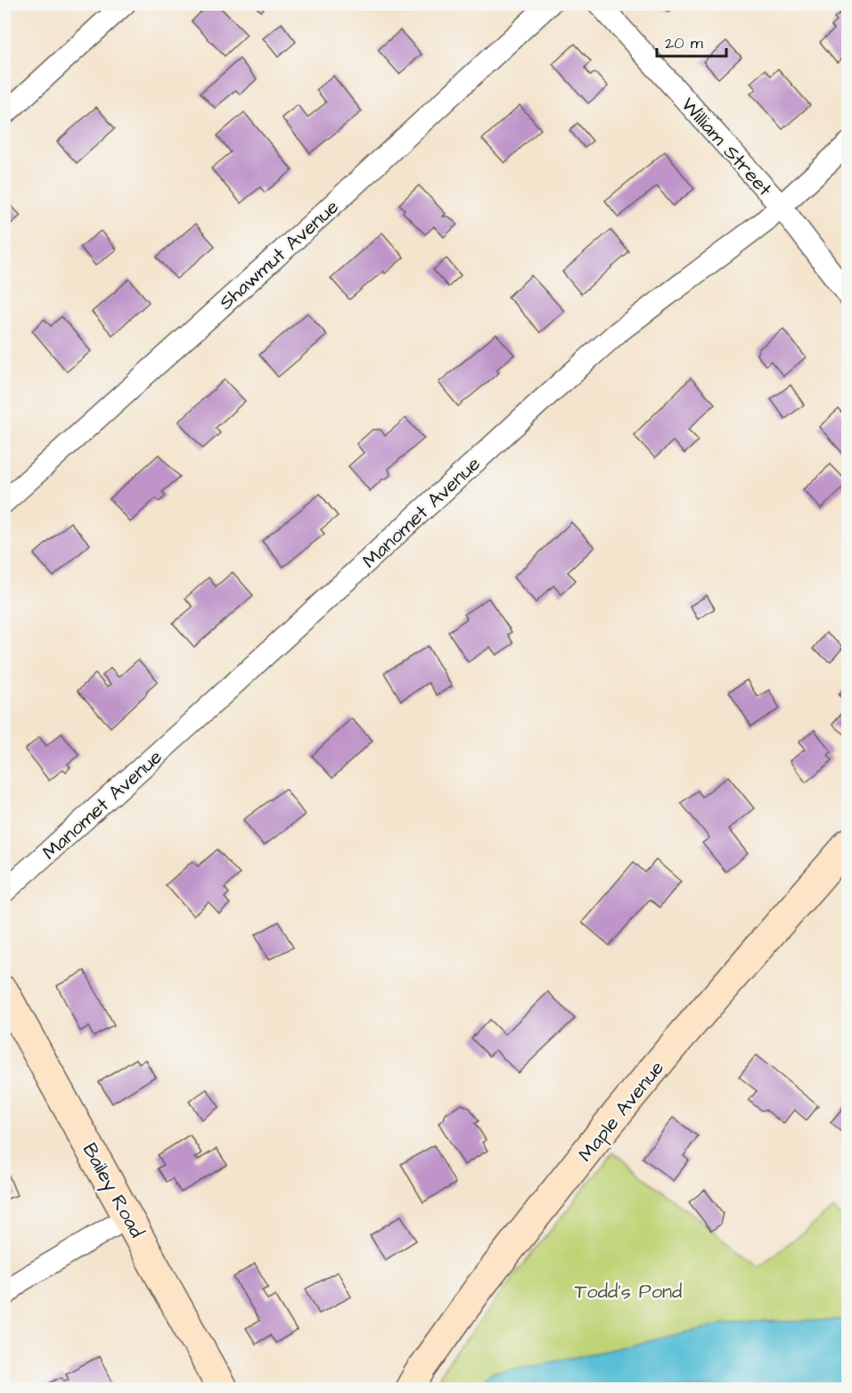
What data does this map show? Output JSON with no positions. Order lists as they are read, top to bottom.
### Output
{
  "streets": {
    "main road": ["Maple Avenue", "Bailey Road"],
    "street": ["William Street", "Shawmut Avenue", "Manomet Avenue"]
  },
  "crossings": [
    ["William Street", "Manomet Avenue"]
  ],
  "parks": ["Todd's Pond"],
  "scale_bar": "20 m"
}
